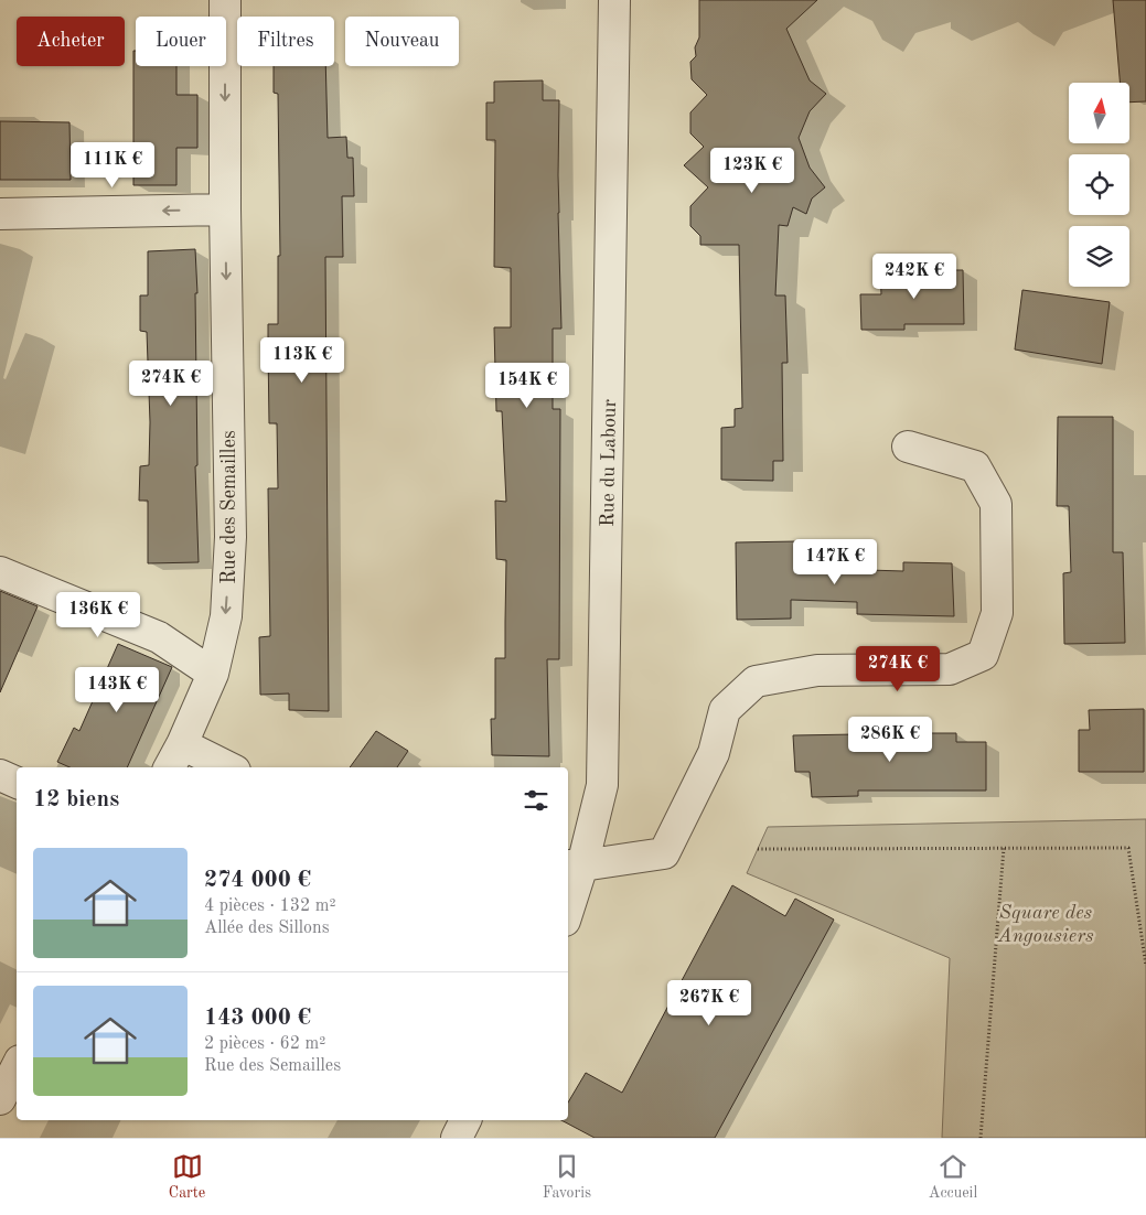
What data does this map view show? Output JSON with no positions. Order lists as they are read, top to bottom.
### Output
{
  "streets": {
    "street": ["Rue du Labour", "Rue des Semailles"]
  },
  "one_way": ["Rue des Semailles"],
  "parks": ["Square des Angousiers"],
  "north": "top",
  "page": {
    "chip": [
      "Acheter",
      "Louer",
      "Filtres",
      "Nouveau"
    ],
    "price": [
      "111K €",
      "123K €",
      "242K €",
      "113K €",
      "274K €",
      "154K €",
      "147K €",
      "136K €",
      "274K €",
      "143K €",
      "286K €",
      "267K €"
    ],
    "heading": "12 biens",
    "list": [
      {
        "name": "274 000 €",
        "note": "4 pièces · 132 m² · Allée des Sillons"
      },
      {
        "name": "143 000 €",
        "note": "2 pièces · 62 m² · Rue des Semailles"
      }
    ],
    "tabs": ["Carte", "Favoris", "Accueil"]
  }
}
